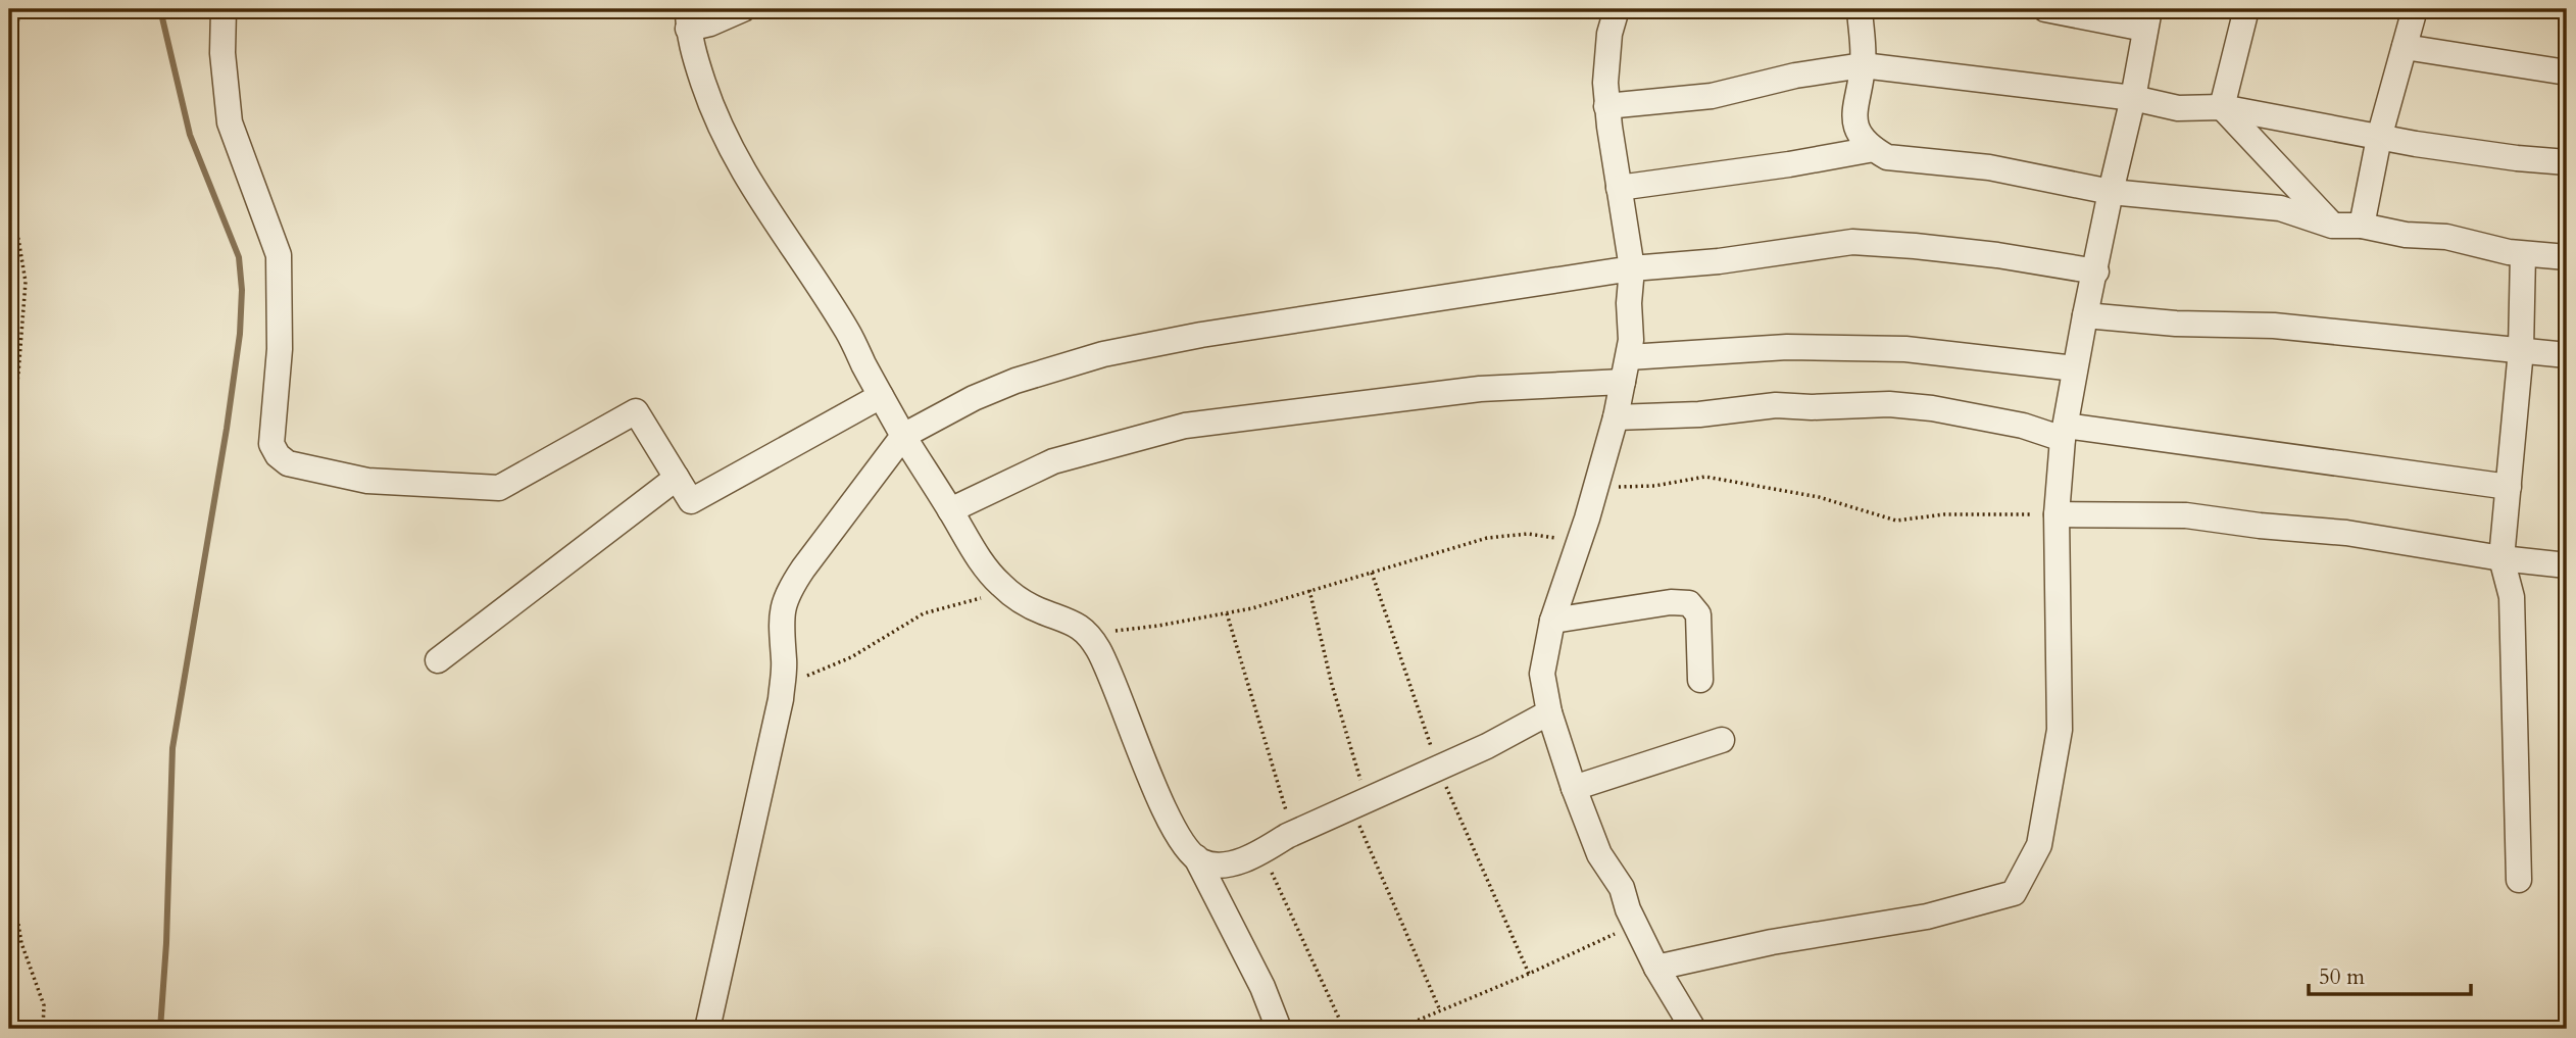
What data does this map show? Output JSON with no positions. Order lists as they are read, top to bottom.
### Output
{
  "scale_bar": "50 m"
}
